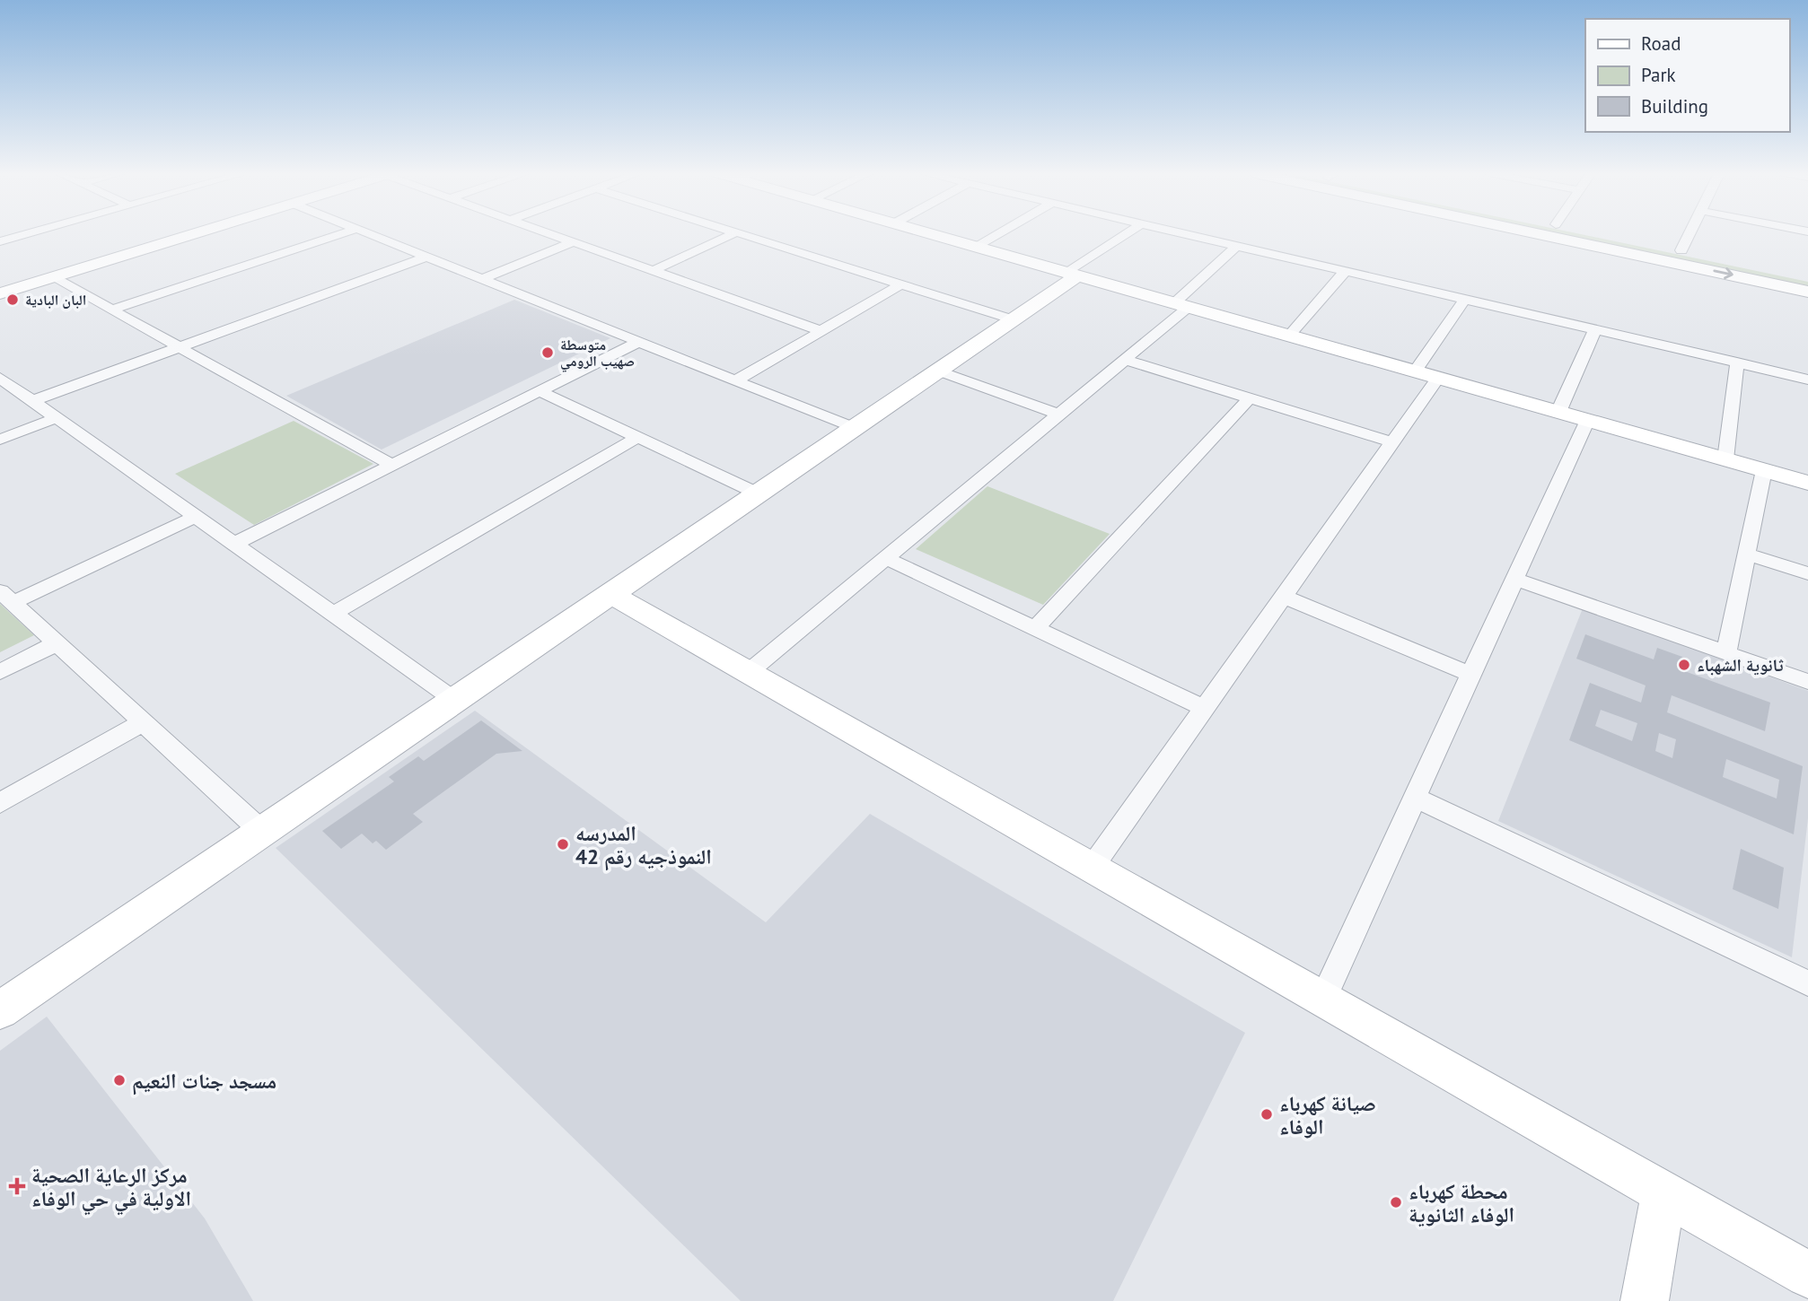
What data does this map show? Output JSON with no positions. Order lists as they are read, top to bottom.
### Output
{
  "places": {
    "other": [
      "البان البادية",
      "متوسطة صهيب الرومي",
      "ثانوية الشهباء",
      "المدرسه النموذجيه رقم 42",
      "مسجد جنات النعيم",
      "صيانة كهرباء الوفاء",
      "محطة كهرباء الوفاء الثانوية"
    ],
    "health": ["مركز الرعاية الصحية الاولية في حي الوفاء"]
  },
  "legend": ["Road", "Park", "Building"]
}
